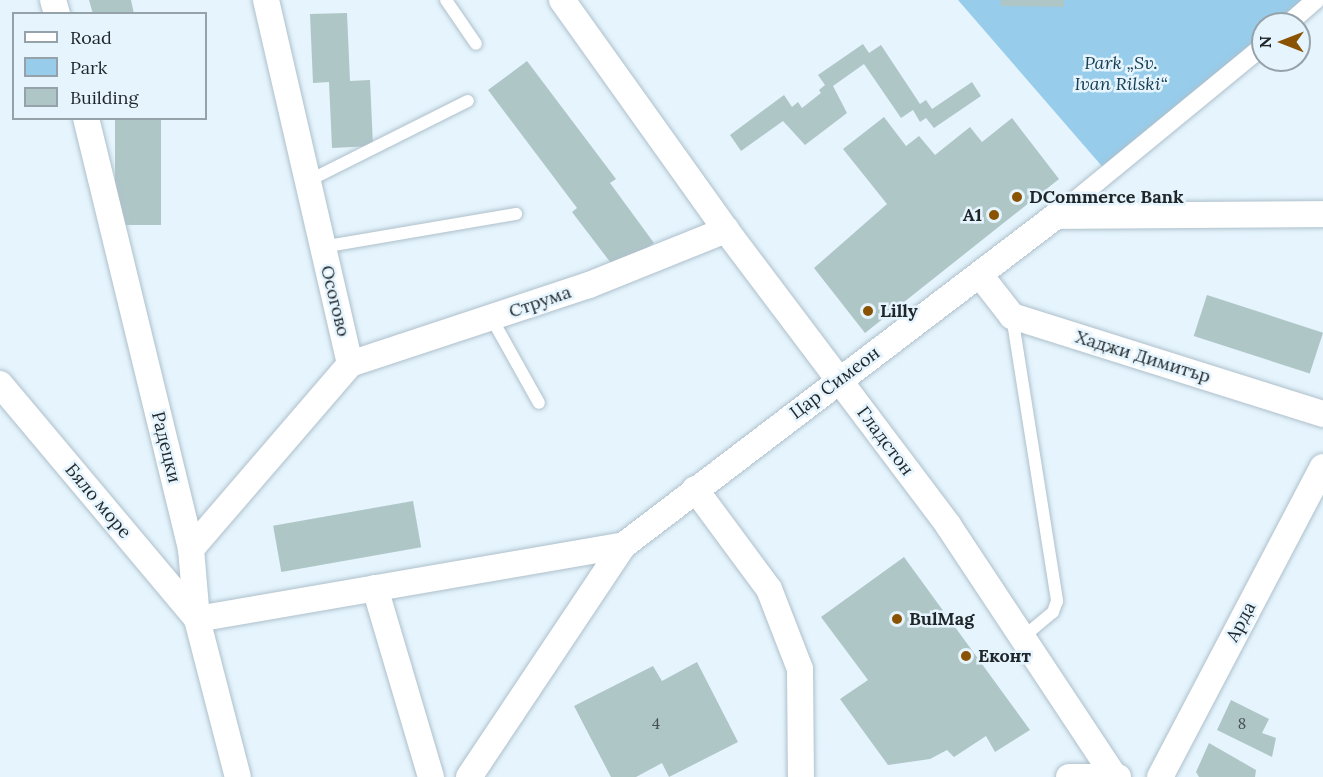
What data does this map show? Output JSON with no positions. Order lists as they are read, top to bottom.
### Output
{
  "streets": {
    "street": [
      "Осогово",
      "Струма",
      "Хаджи Димитър",
      "Цар Симеон",
      "Гладстон",
      "Радецки",
      "Бяло море",
      "Арда"
    ]
  },
  "crossings": [
    ["Осогово", "Струма"],
    ["Струма", "Гладстон"],
    ["Цар Симеон", "Гладстон"],
    ["Радецки", "Бяло море"]
  ],
  "parks": ["Park „Sv. Ivan Rilski“"],
  "places": [
    "DCommerce Bank",
    "A1",
    "Lilly",
    "BulMag",
    "Еконт"
  ],
  "house_numbers": ["4", "8"],
  "legend": ["Road", "Park", "Building"],
  "north": "left"
}
